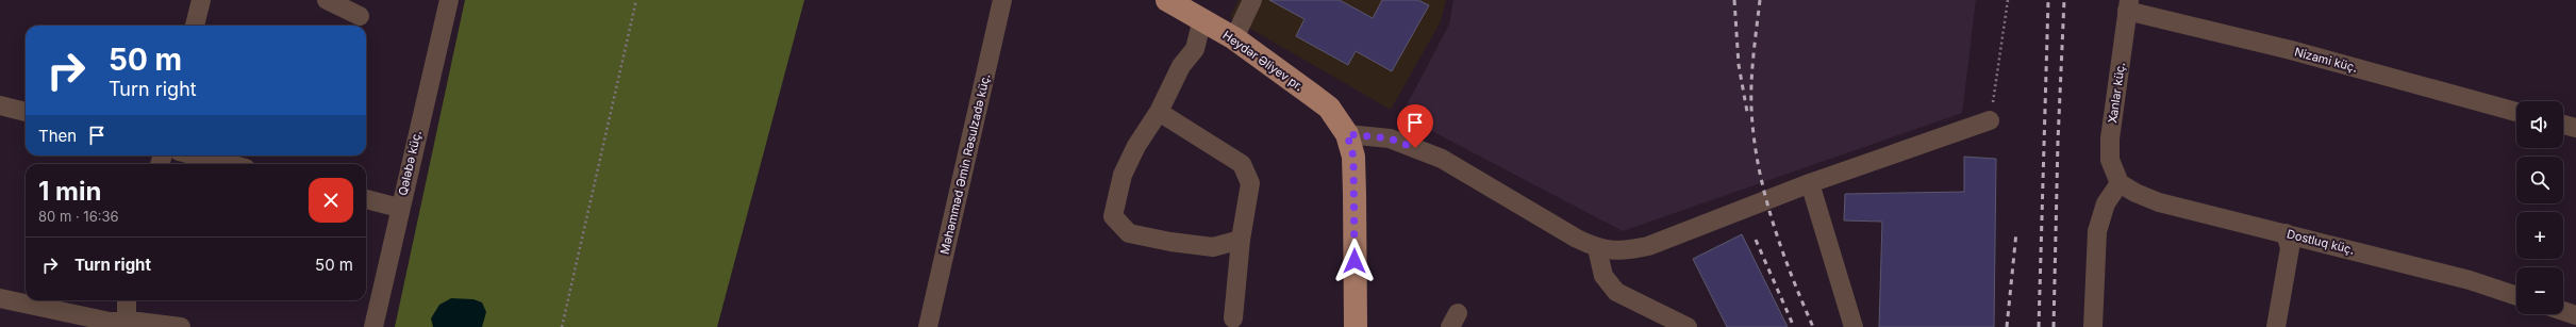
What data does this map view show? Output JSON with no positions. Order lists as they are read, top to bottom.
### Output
{
  "streets": {
    "main road": ["Heydər Əliyev pr."],
    "street": [
      "Nizami küç.",
      "Xanlar küç.",
      "Qələbə küç.",
      "Məhəmməd Əmin Rəsulzadə küç.",
      "Dostluq küç."
    ]
  },
  "crossings": [
    ["Nizami küç.", "Xanlar küç."],
    ["Xanlar küç.", "Dostluq küç."]
  ],
  "page": {
    "turn": ["50 m", "Turn right"],
    "map_buttons": ["+", "−"],
    "then": "Then",
    "heading": ["1 min", "80 m · 16:36"],
    "list": [
      {
        "name": "Turn right",
        "value": "50 m"
      }
    ]
  }
}
